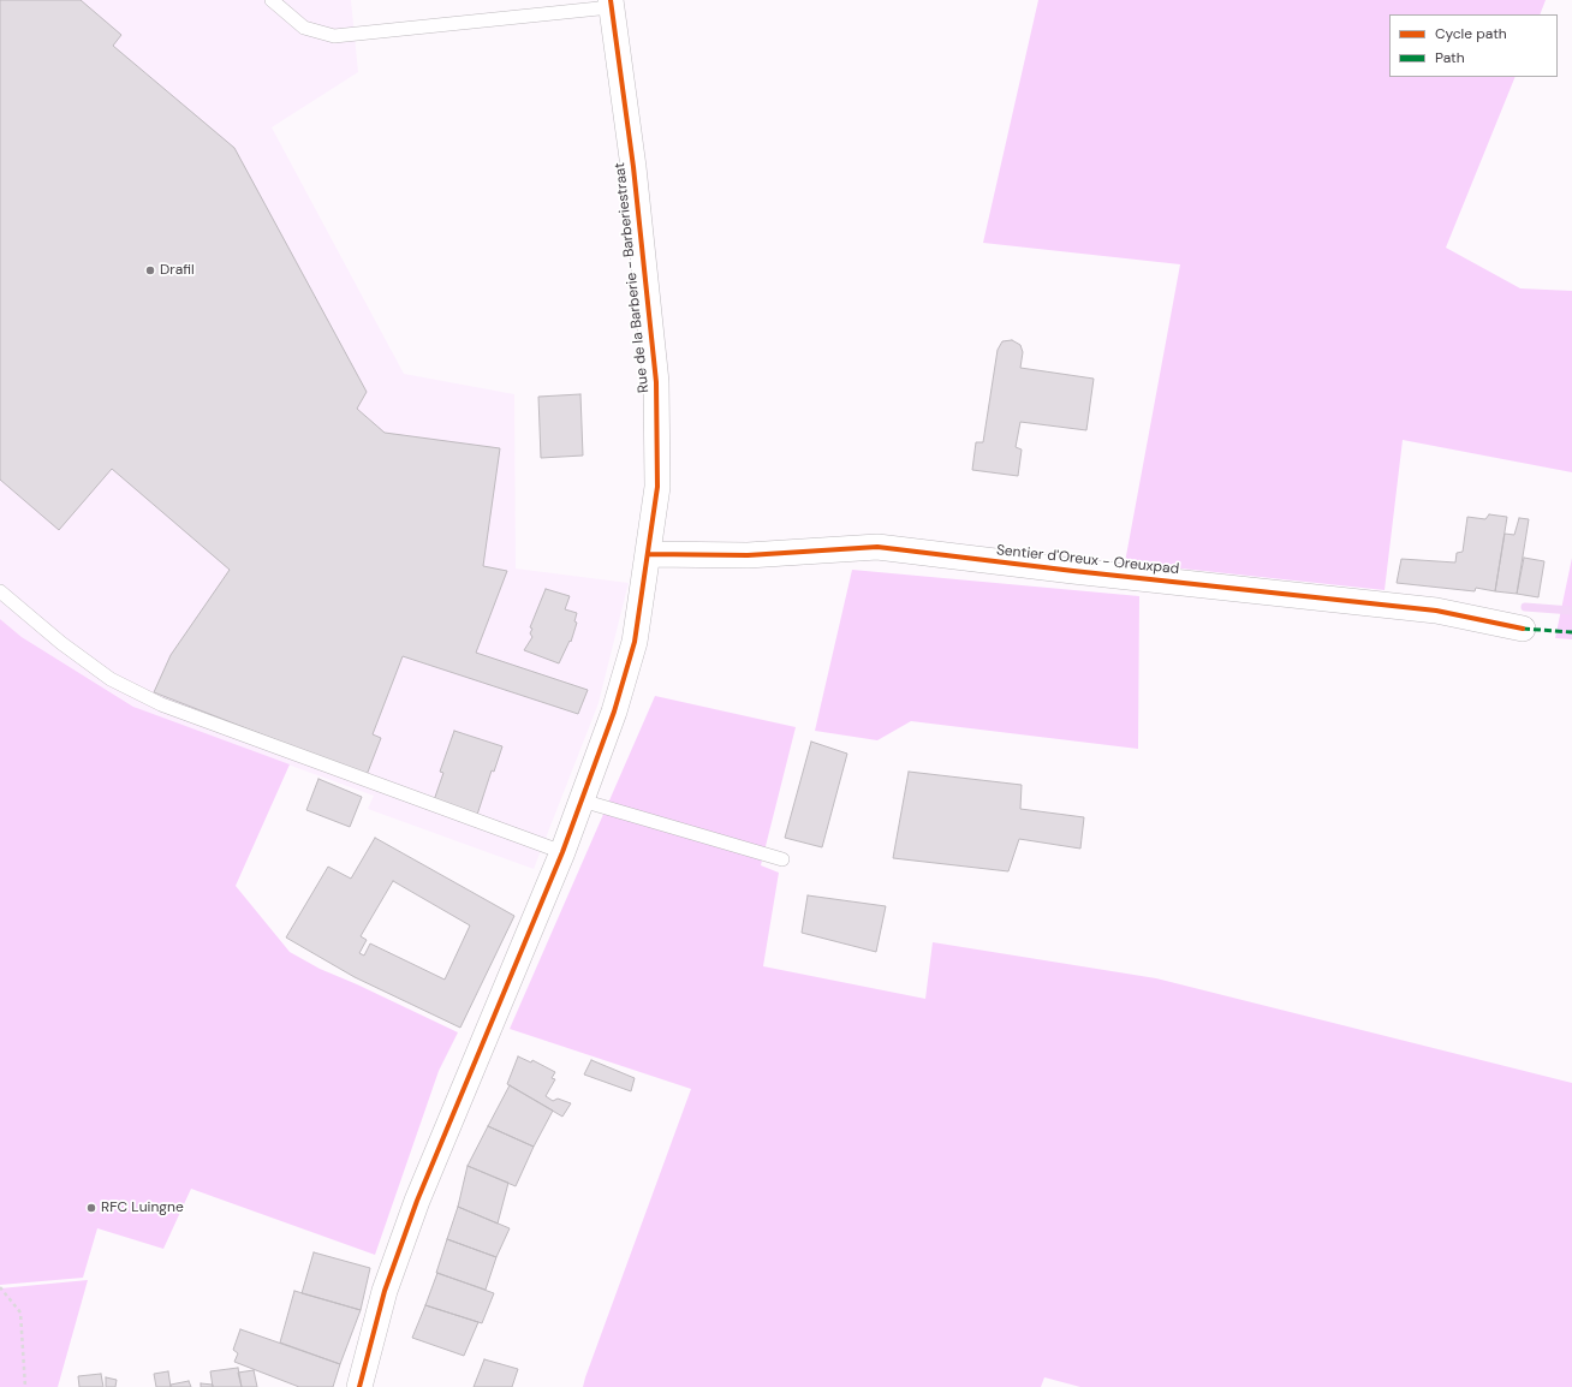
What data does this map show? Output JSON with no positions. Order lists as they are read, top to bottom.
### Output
{
  "streets": {
    "street": ["Rue de la Barberie - Barberiestraat", "Sentier d'Oreux - Oreuxpad"]
  },
  "crossings": [
    ["Rue de la Barberie - Barberiestraat", "Sentier d'Oreux - Oreuxpad"]
  ],
  "places": ["Drafil", "RFC Luingne"],
  "legend": ["Cycle path", "Path"]
}
